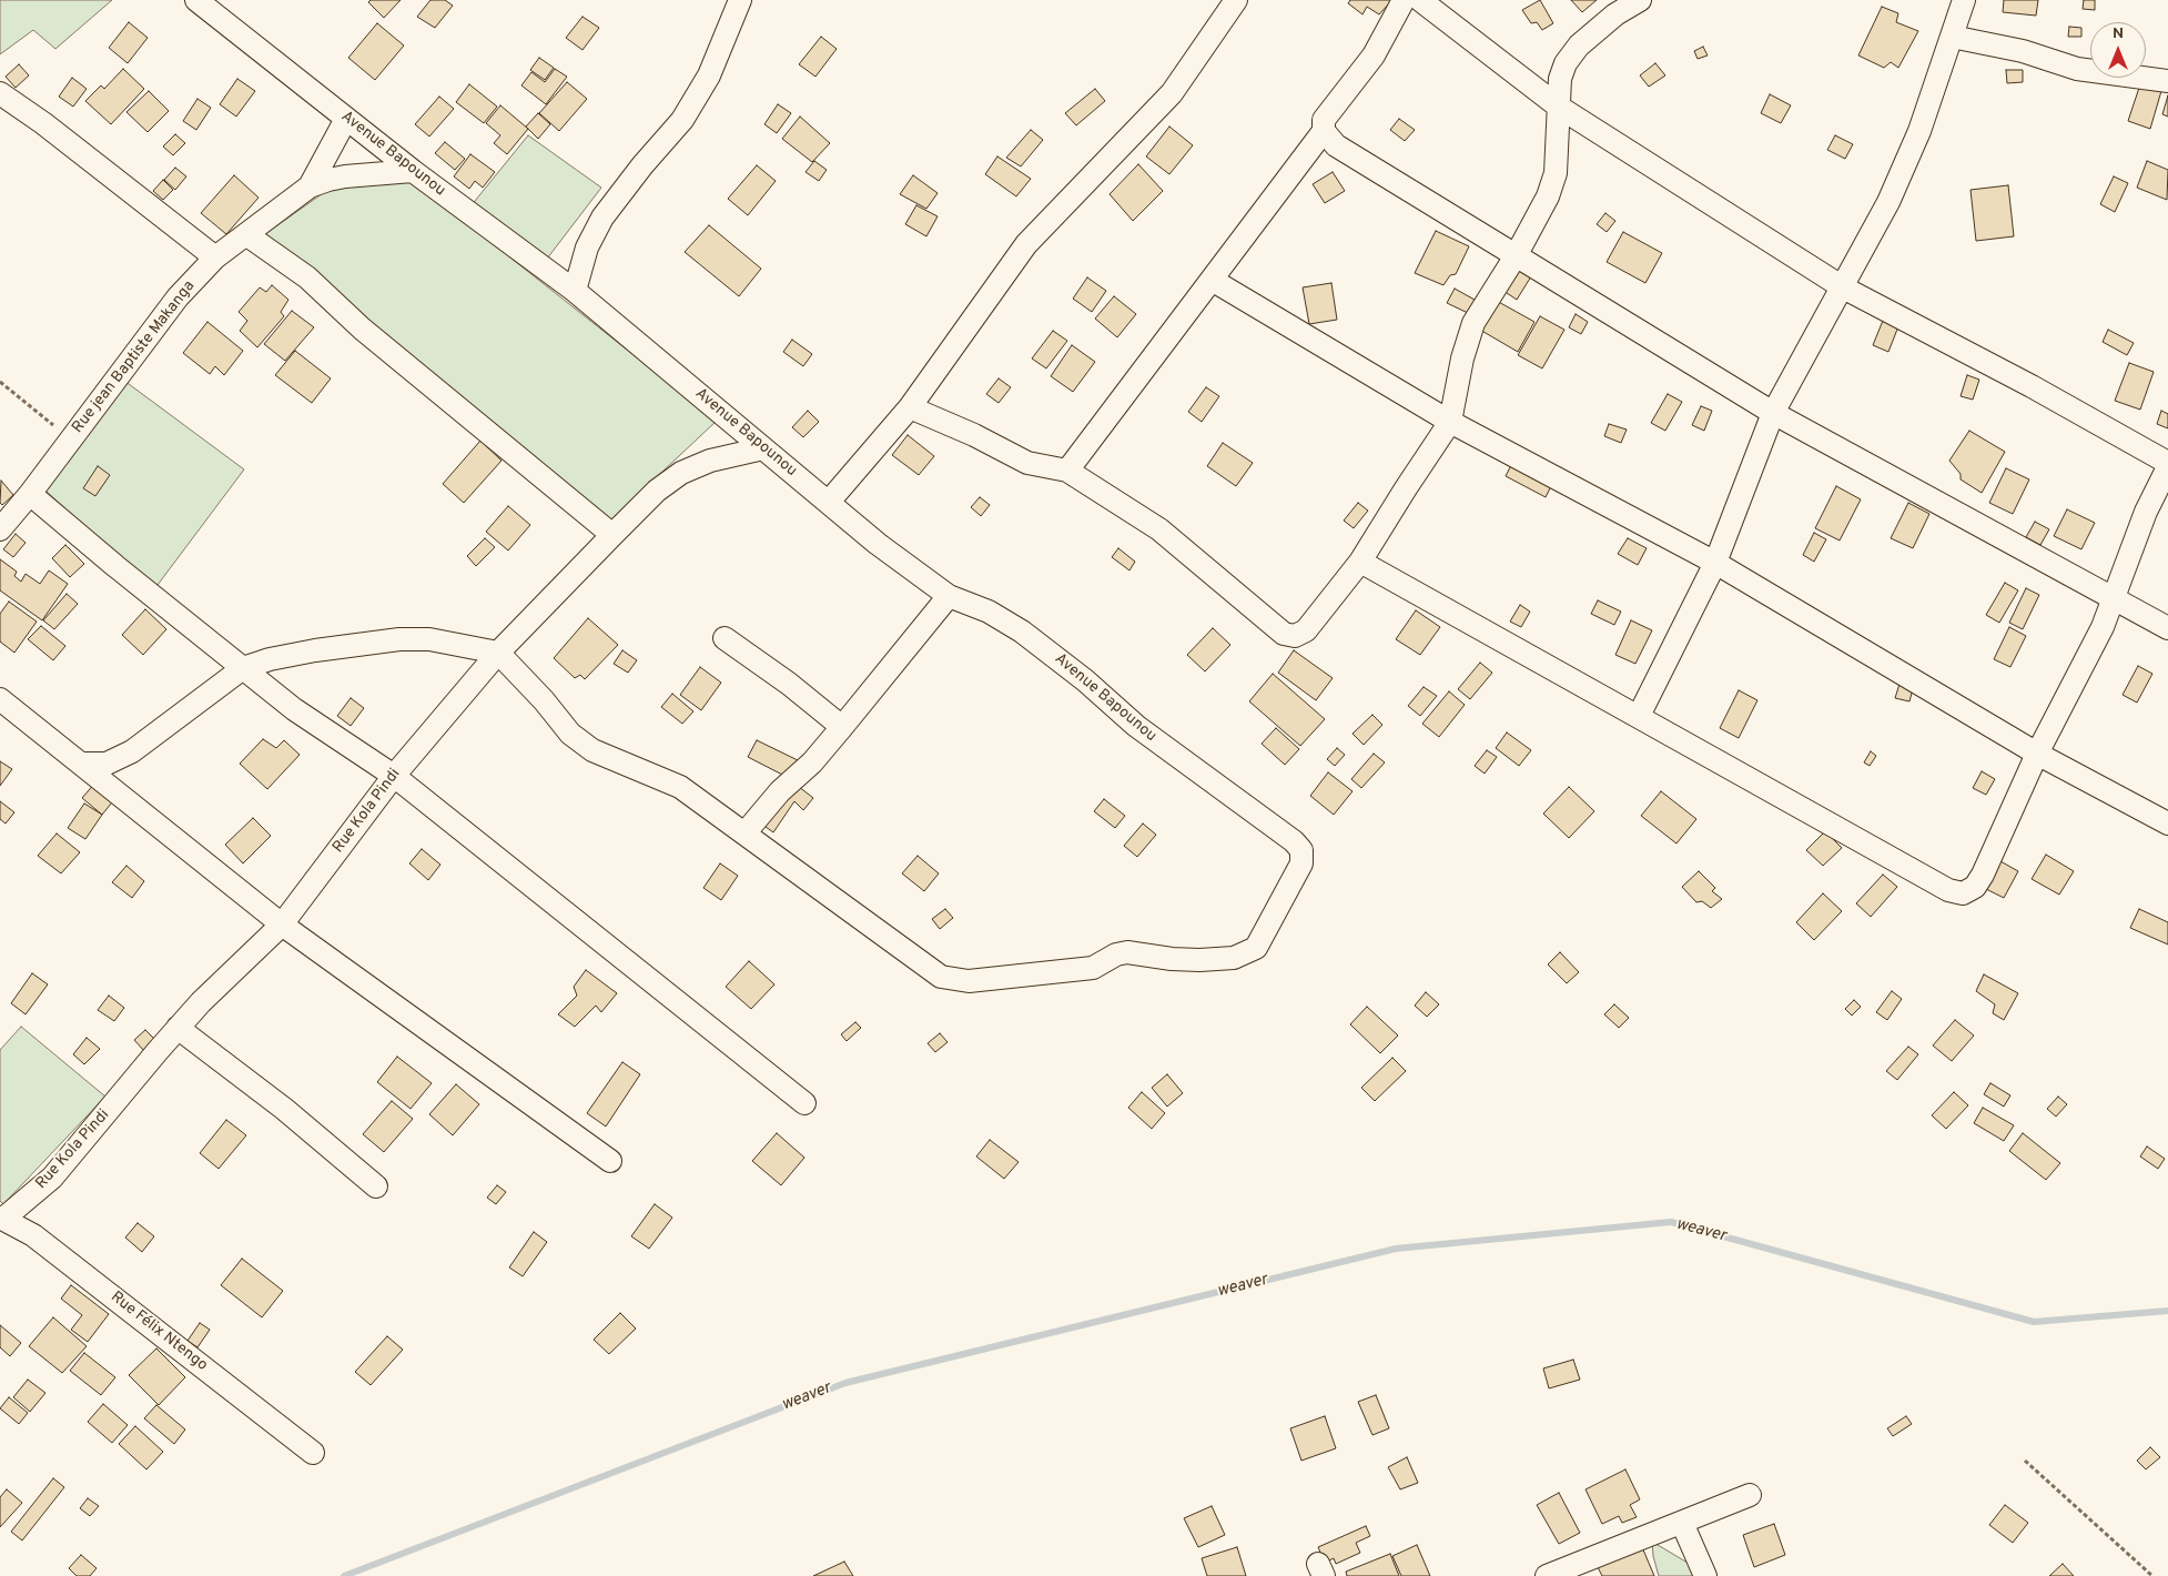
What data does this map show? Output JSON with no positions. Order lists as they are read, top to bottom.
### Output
{
  "streets": {
    "street": [
      "Avenue Bapounou",
      "Rue jean Baptiste Makanga",
      "Rue Kola Pindi",
      "Rue Félix Ntengo"
    ]
  },
  "crossings": [
    ["Avenue Bapounou", "Rue jean Baptiste Makanga"],
    ["Avenue Bapounou", "Rue Kola Pindi"],
    ["Rue Kola Pindi", "Rue Félix Ntengo"]
  ],
  "water": ["weaver"],
  "north": "top"
}
